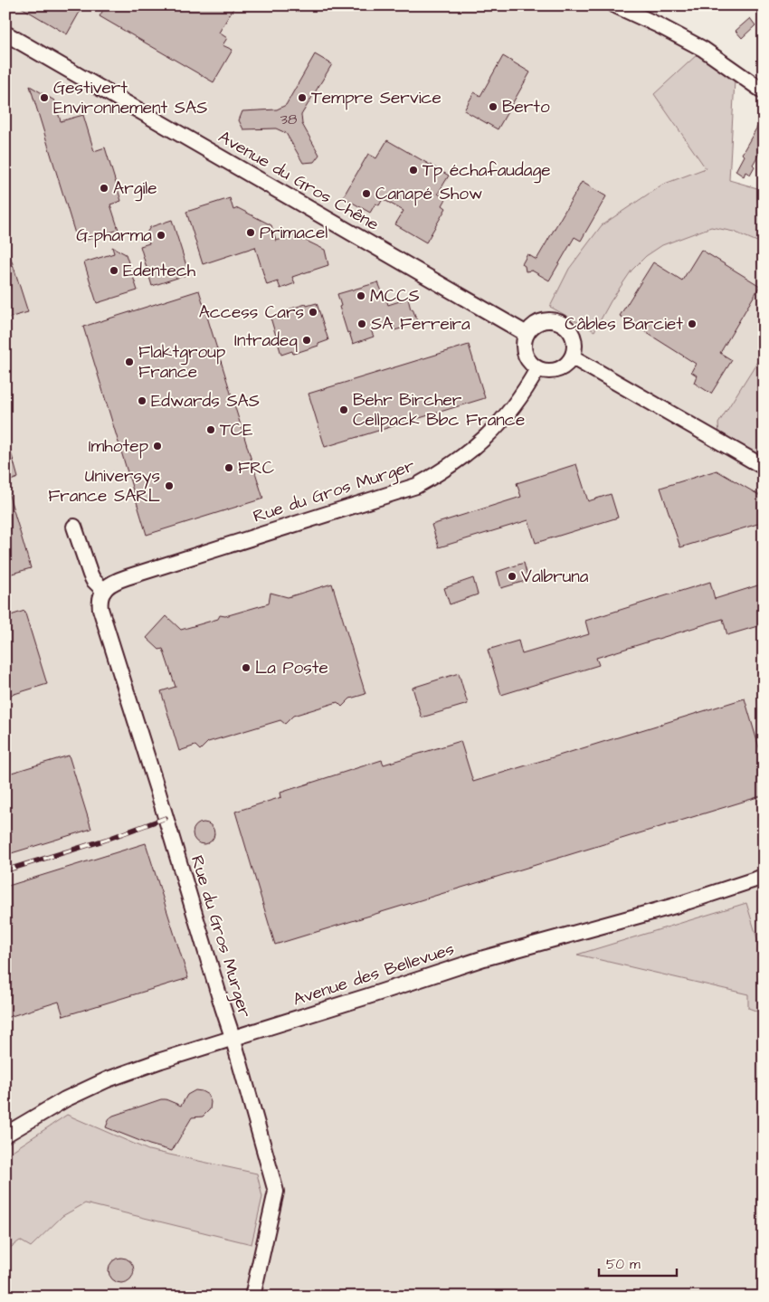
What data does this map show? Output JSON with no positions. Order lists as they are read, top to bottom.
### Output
{
  "streets": {
    "street": ["Avenue du Gros Chêne", "Rue du Gros Murger", "Avenue des Bellevues"]
  },
  "crossings": [
    ["Avenue du Gros Chêne", "Rue du Gros Murger"],
    ["Rue du Gros Murger", "Avenue des Bellevues"]
  ],
  "places": [
    "Gestivert Environnement SAS",
    "Tempre Service",
    "Berto",
    "Tp échafaudage",
    "Argile",
    "Canapé Show",
    "Primacel",
    "G-pharma",
    "Edentech",
    "MCCS",
    "Access Cars",
    "SA Ferreira",
    "Câbles Barciet",
    "Intradeq",
    "Flaktgroup France",
    "Edwards SAS",
    "Behr Bircher Cellpack Bbc France",
    "TCE",
    "Imhotep",
    "FRC",
    "Universys France SARL",
    "Valbruna",
    "La Poste"
  ],
  "house_numbers": ["38"],
  "scale_bar": "50 m"
}
